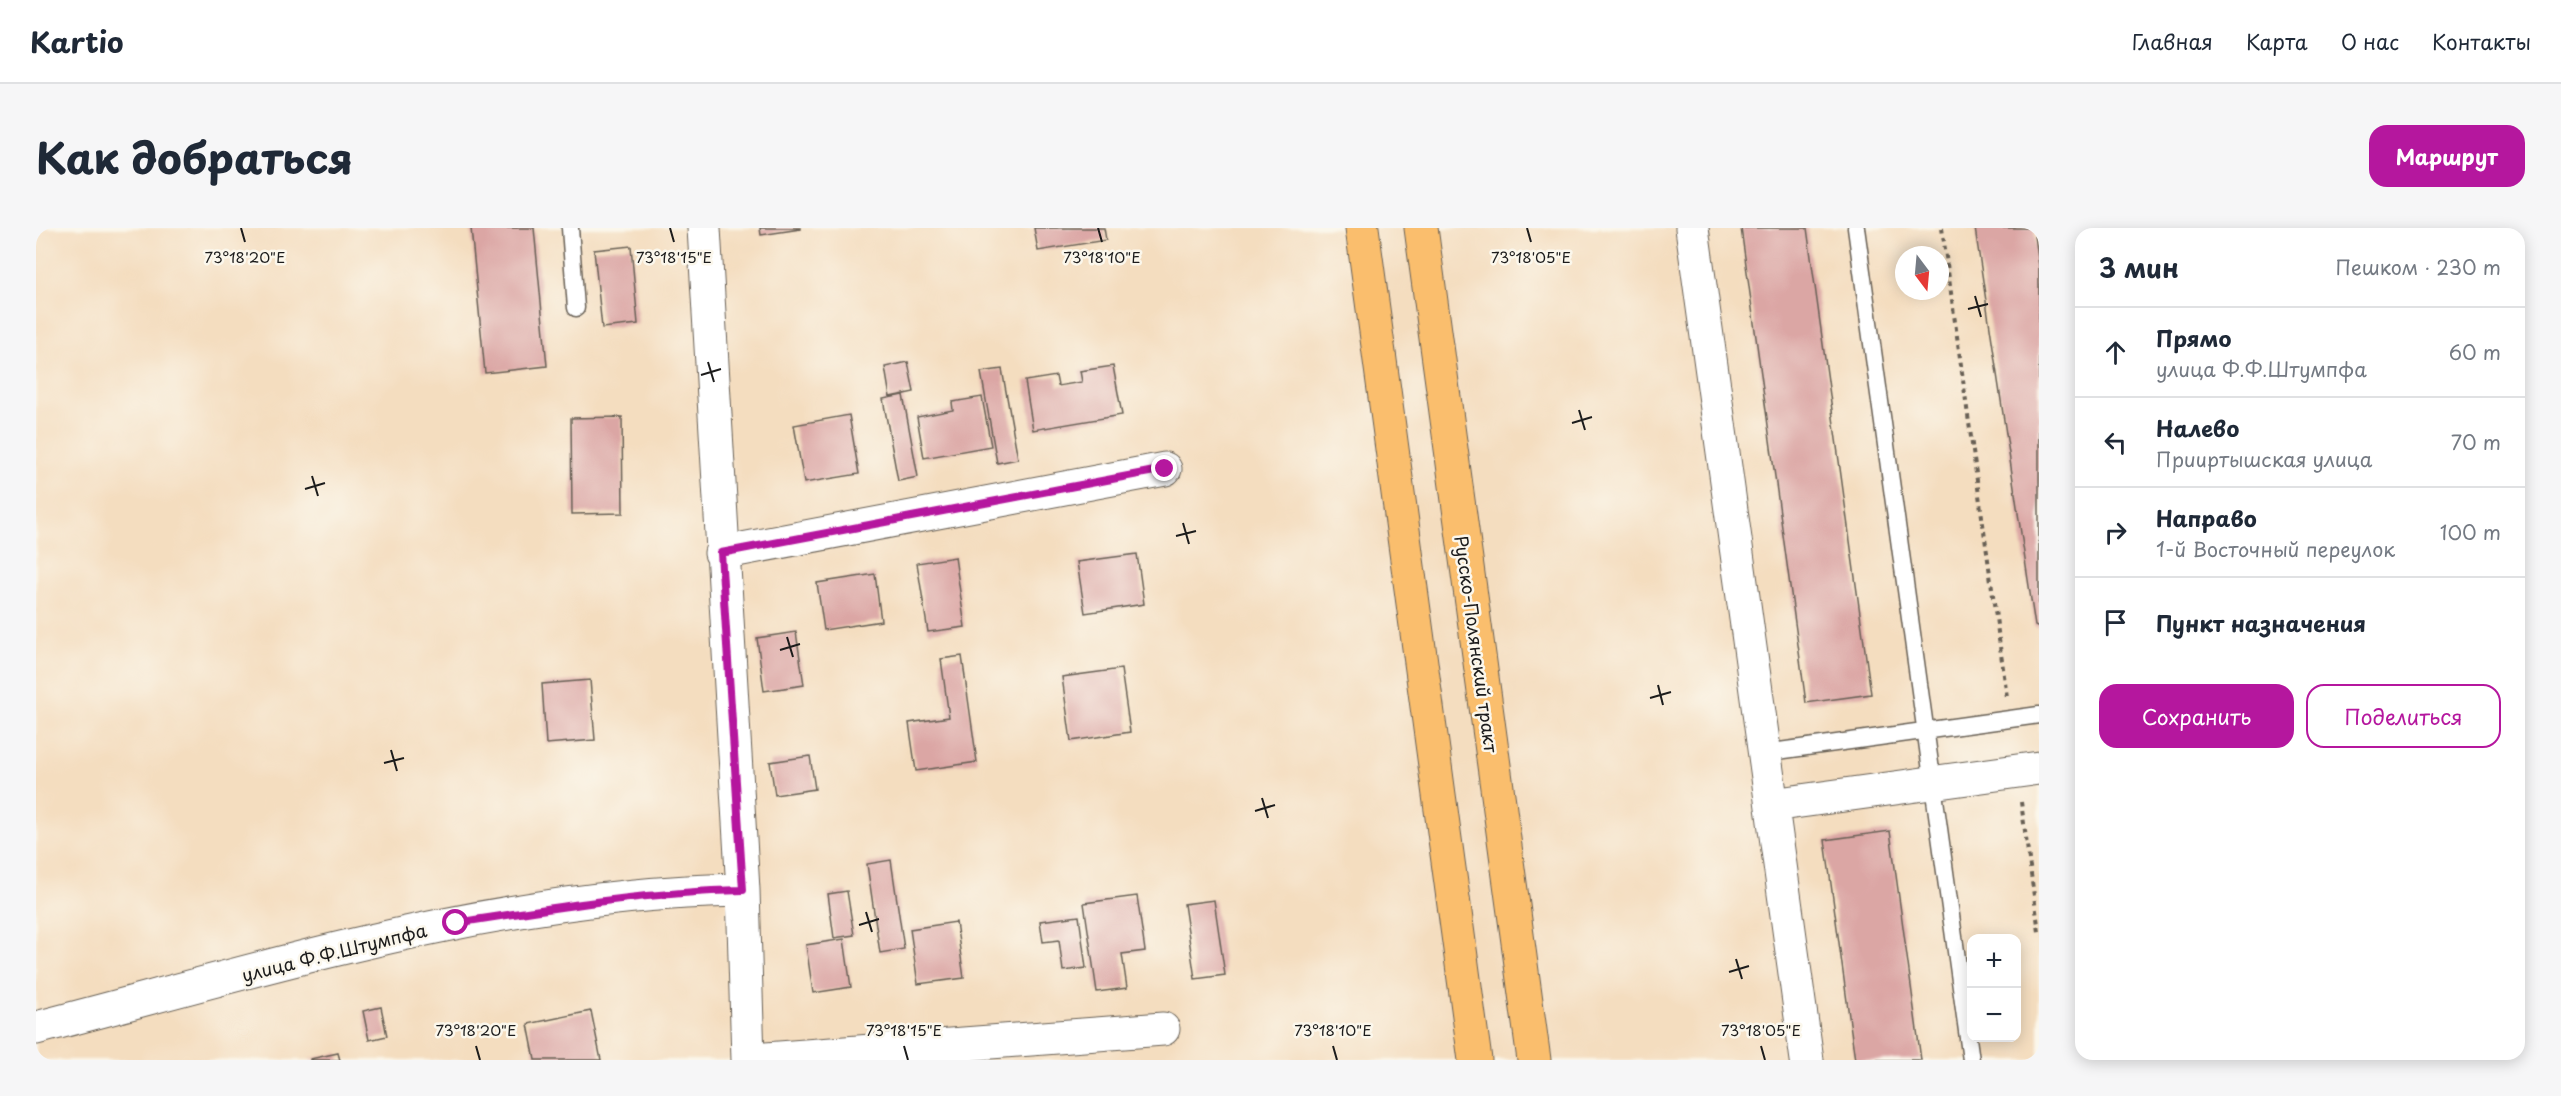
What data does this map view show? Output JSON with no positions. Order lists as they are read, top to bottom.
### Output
{
  "streets": {
    "main road": ["Русско-Полянский тракт"],
    "street": ["улица Ф.Ф.Штумпфа"]
  },
  "north": "bottom",
  "page": {
    "header": "Kartio",
    "nav": [
      "Главная",
      "Карта",
      "О нас",
      "Контакты"
    ],
    "title": "Как добраться",
    "buttons": [
      "Маршрут",
      ["Сохранить", "Поделиться"]
    ],
    "heading": ["3 мин", "Пешком · 230 m"],
    "list": [
      ["Прямо", "улица Ф.Ф.Штумпфа", "60 m"],
      ["Налево", "Прииртышская улица", "70 m"],
      ["Направо", "1-й Восточный переулок", "100 m"],
      "Пункт назначения"
    ],
    "map_buttons": ["+", "−"]
  },
  "coordinates": [
    "73°18'20\"E",
    "73°18'15\"E",
    "73°18'10\"E",
    "73°18'05\"E"
  ]
}
